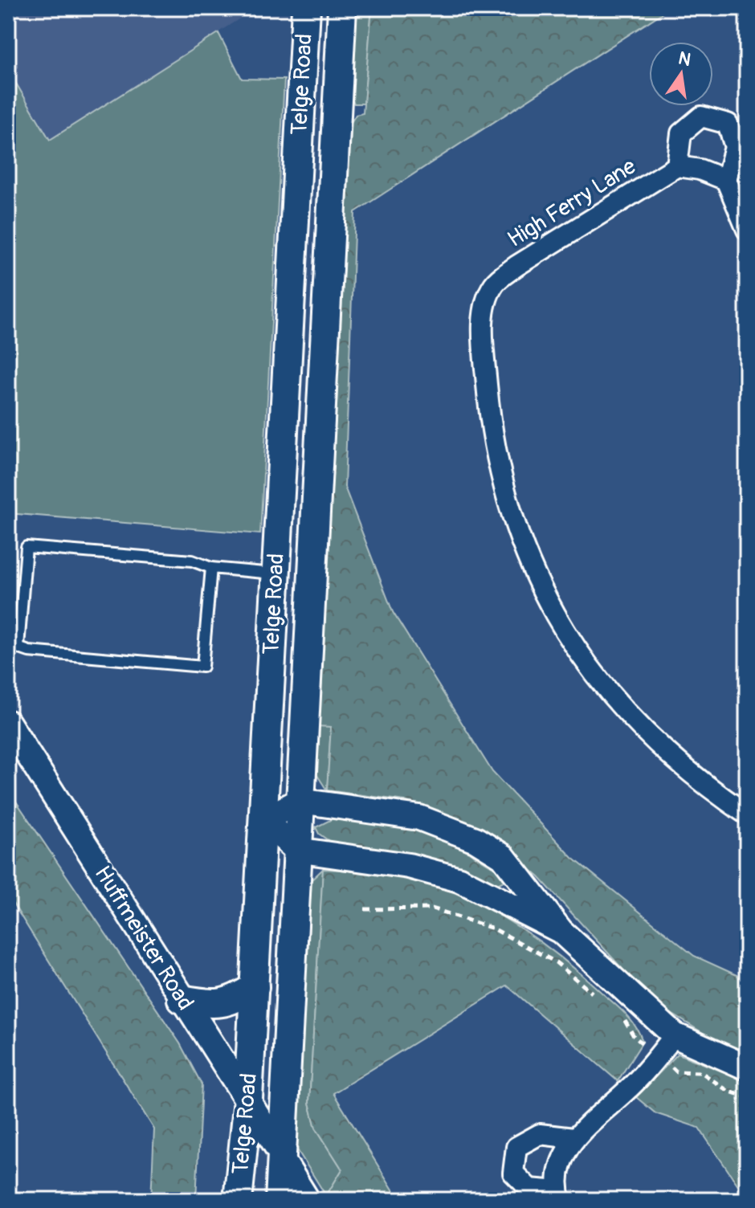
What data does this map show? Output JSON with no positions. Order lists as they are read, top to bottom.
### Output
{
  "streets": {
    "main road": ["Telge Road"],
    "street": ["High Ferry Lane", "Huffmeister Road"]
  },
  "crossings": [
    ["Telge Road", "Huffmeister Road"]
  ],
  "north": "top"
}
